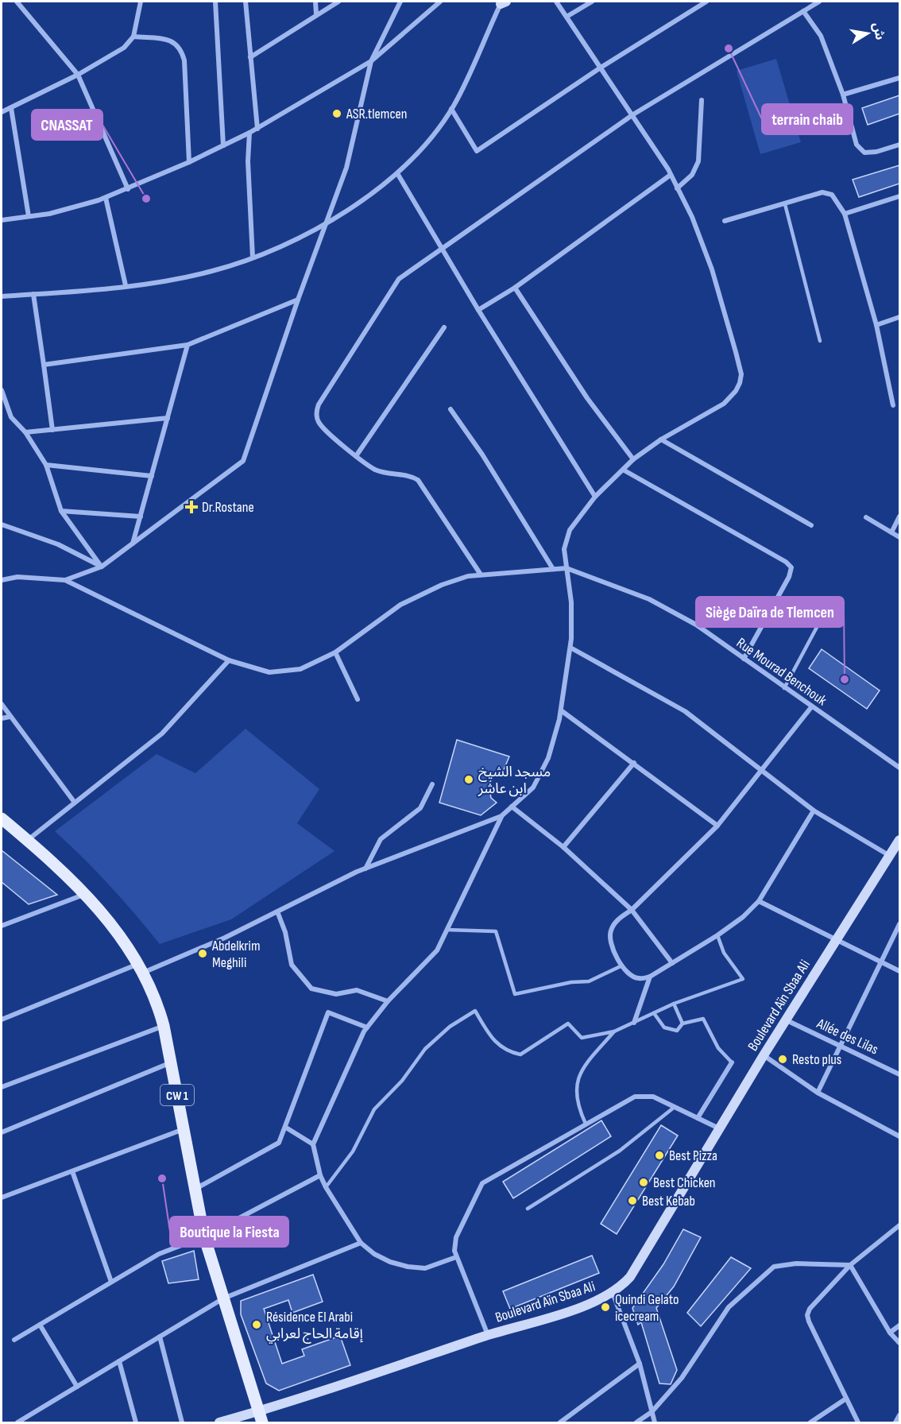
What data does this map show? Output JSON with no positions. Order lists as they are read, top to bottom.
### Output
{
  "streets": {
    "main road": ["Boulevard Aïn Sbaa Ali", "CW 1"],
    "street": ["Rue Mourad Benchouk", "Allée des Lilas"]
  },
  "crossings": [
    ["Boulevard Aïn Sbaa Ali", "Allée des Lilas"],
    ["Boulevard Aïn Sbaa Ali", "CW 1"]
  ],
  "places": {
    "other": [
      "terrain chaib",
      "ASR.tlemcen",
      "CNASSAT",
      "Siège Daïra de Tlemcen",
      "مسجد الشيخ ابن عاشر",
      "Abdelkrim Meghili",
      "Resto plus",
      "Best Pizza",
      "Boutique la Fiesta",
      "Best Chicken",
      "Best Kebab",
      "Quindi Gelato icecream",
      "Résidence El Arabi إقامة الحاج لعرابي"
    ],
    "health": ["Dr.Rostane"]
  },
  "north": "right"
}
